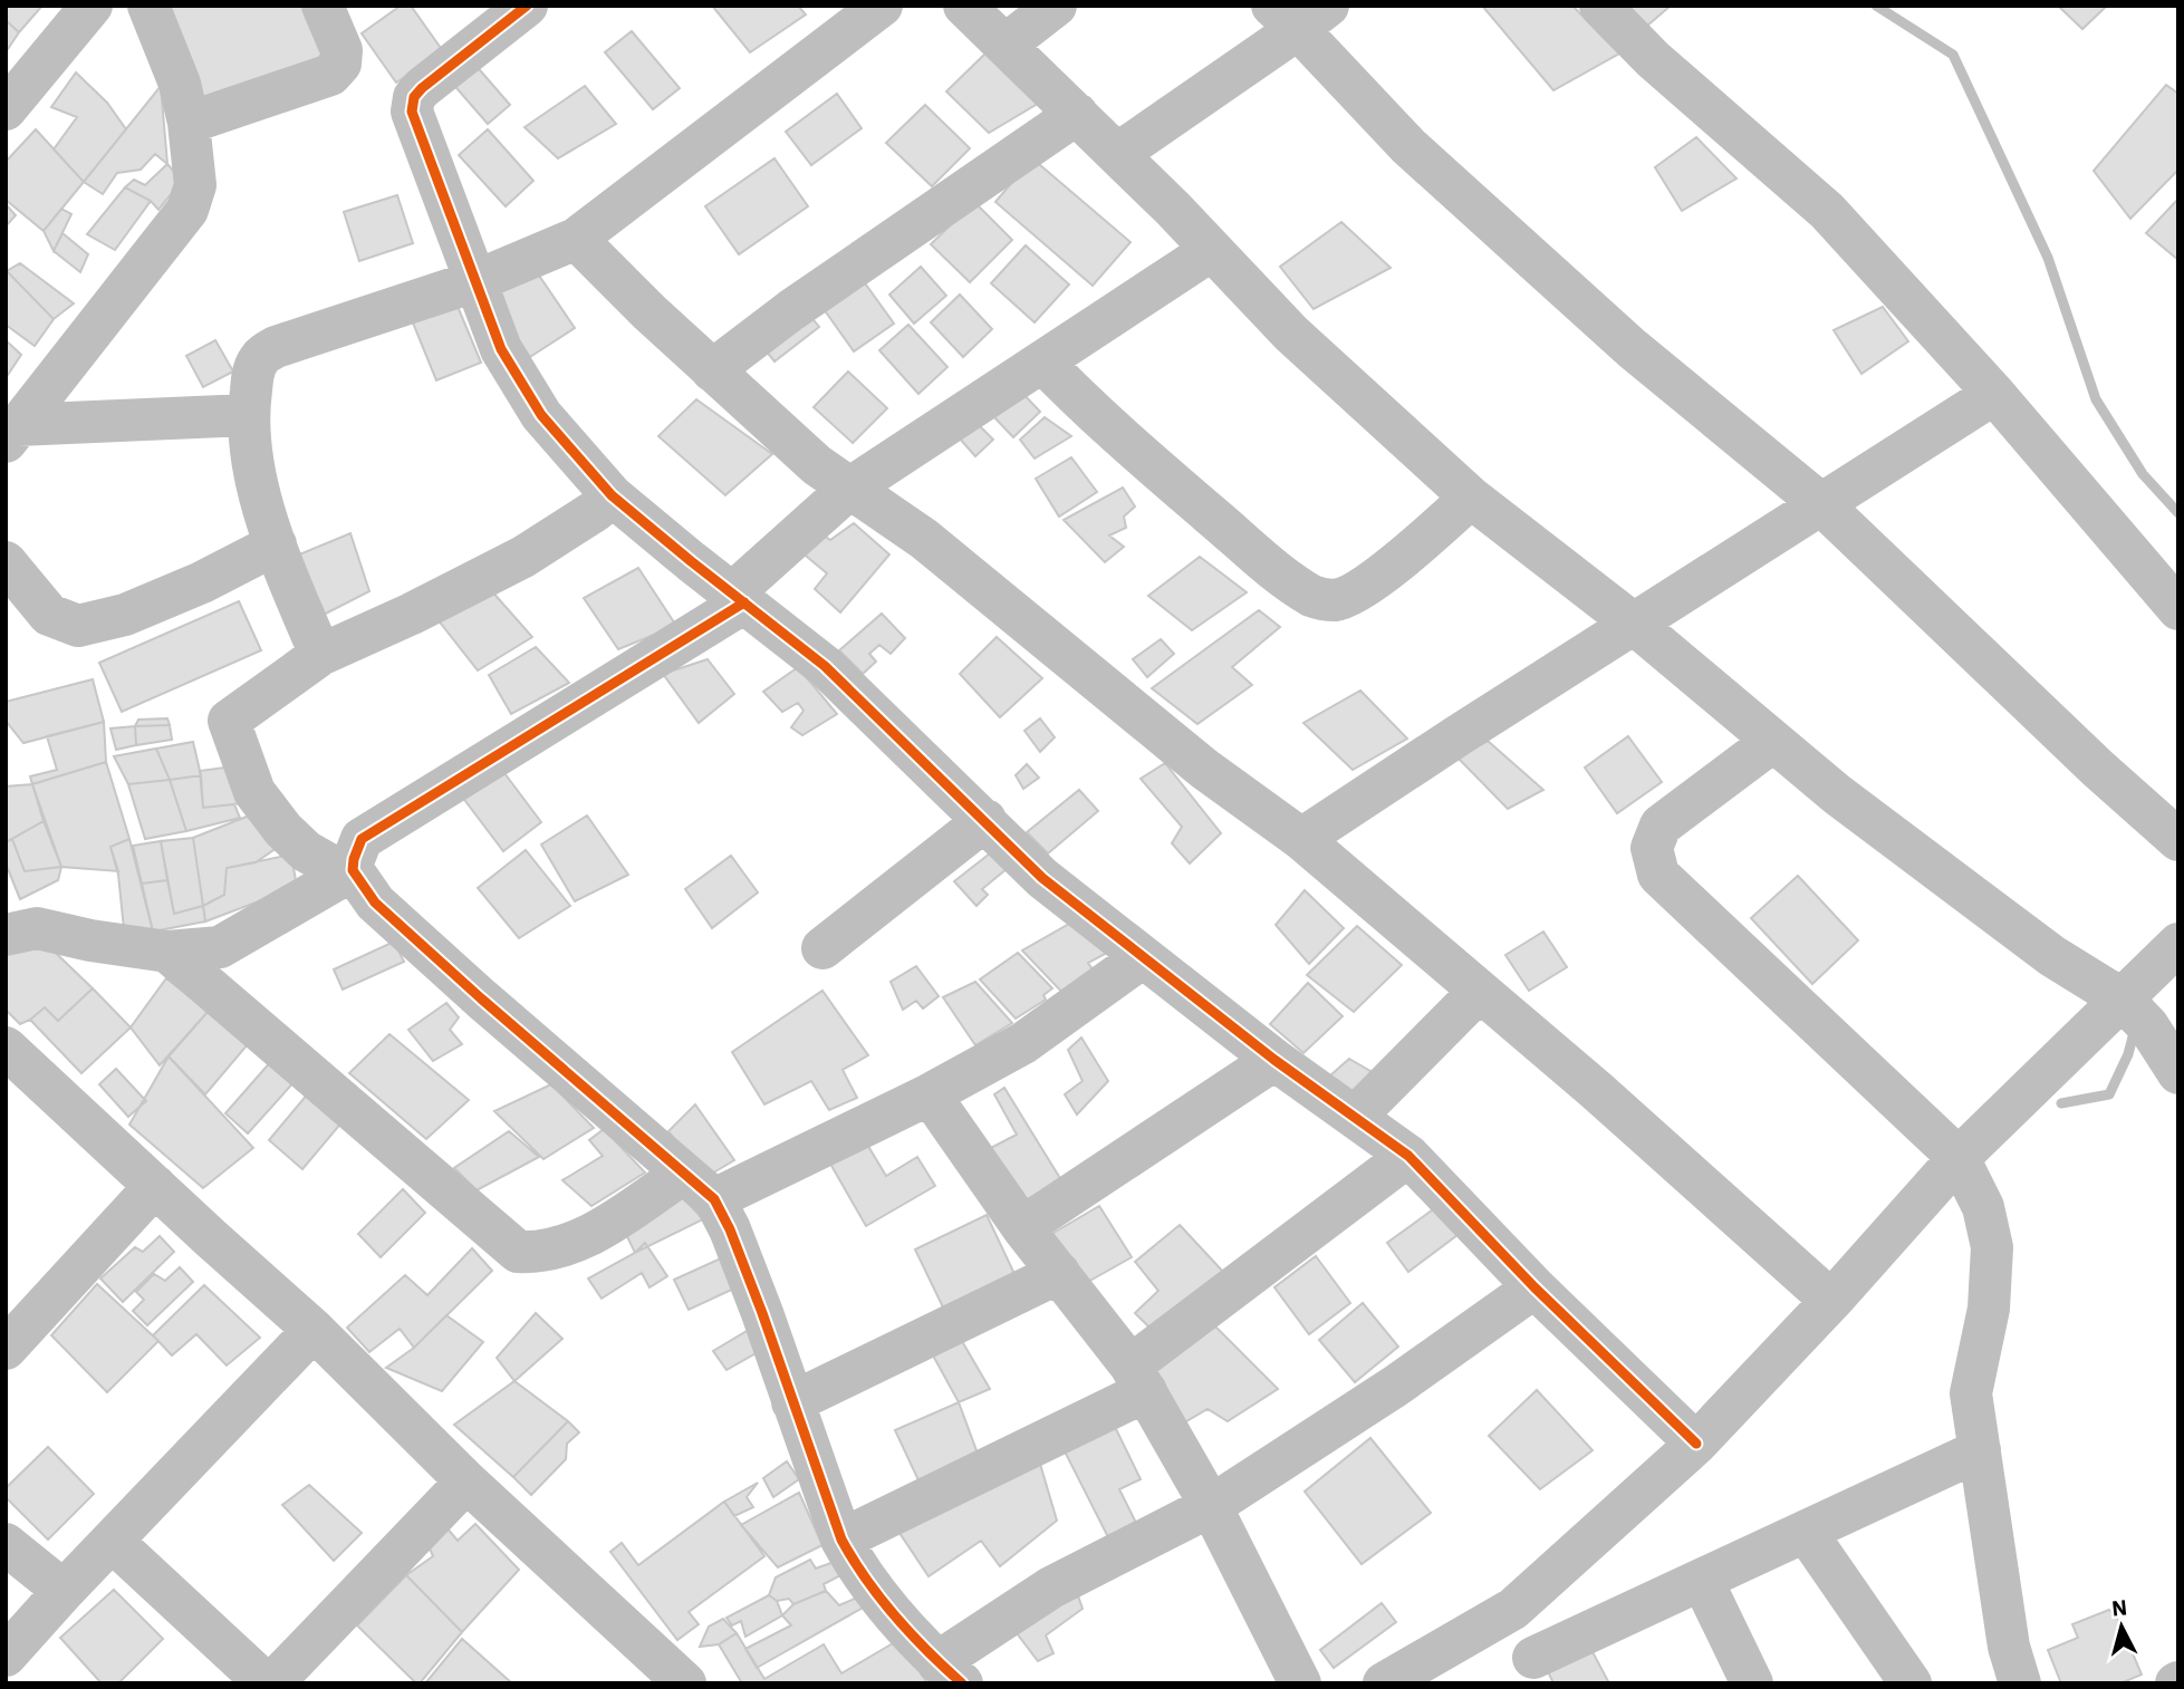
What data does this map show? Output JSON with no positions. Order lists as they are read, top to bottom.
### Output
{
  "north": "top"
}
